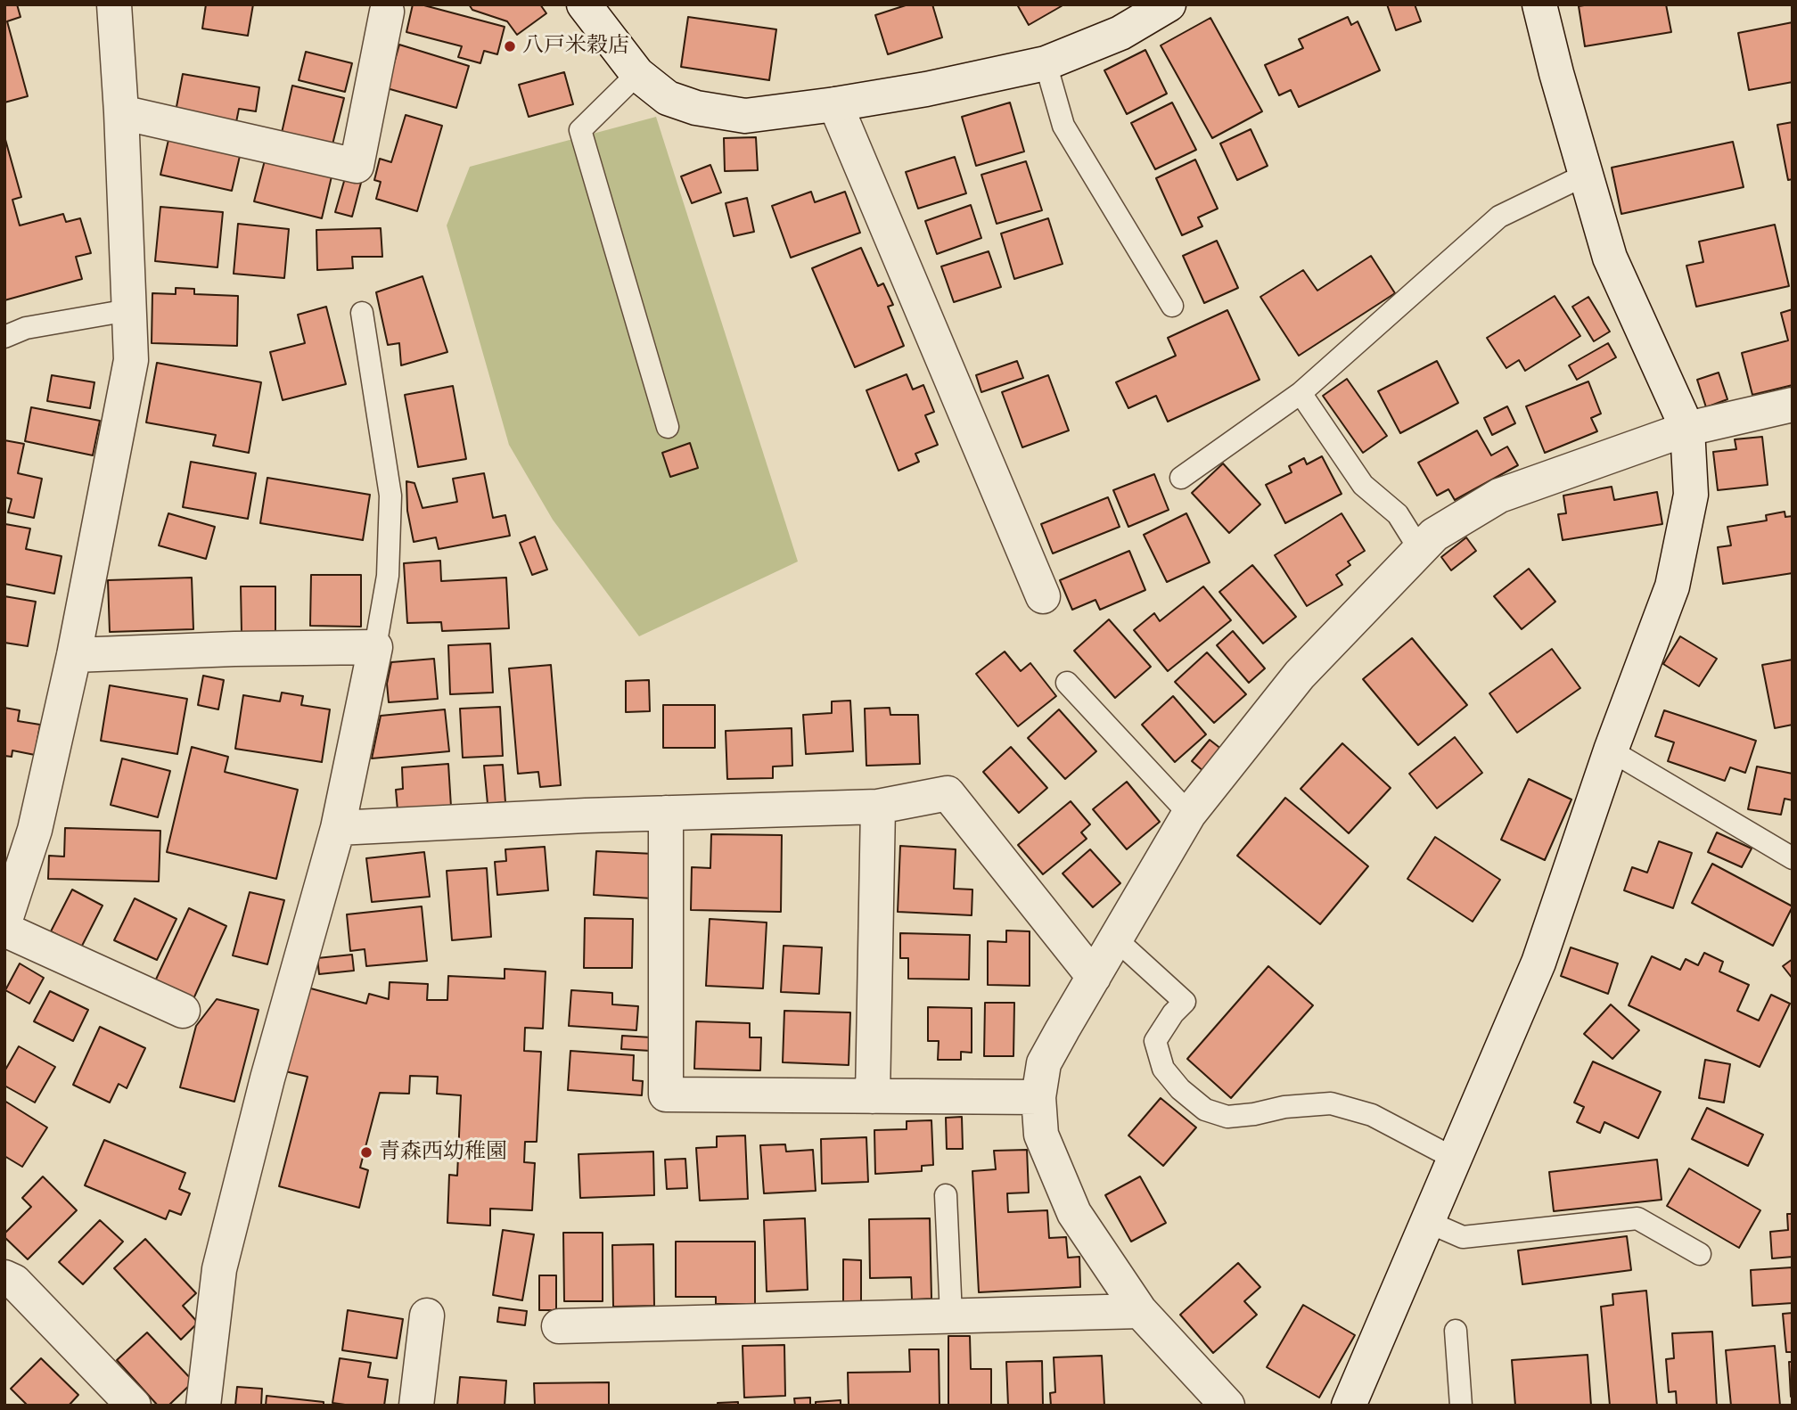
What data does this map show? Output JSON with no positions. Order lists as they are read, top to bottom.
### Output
{
  "places": ["八戸米穀店", "青森西幼稚園"]
}
